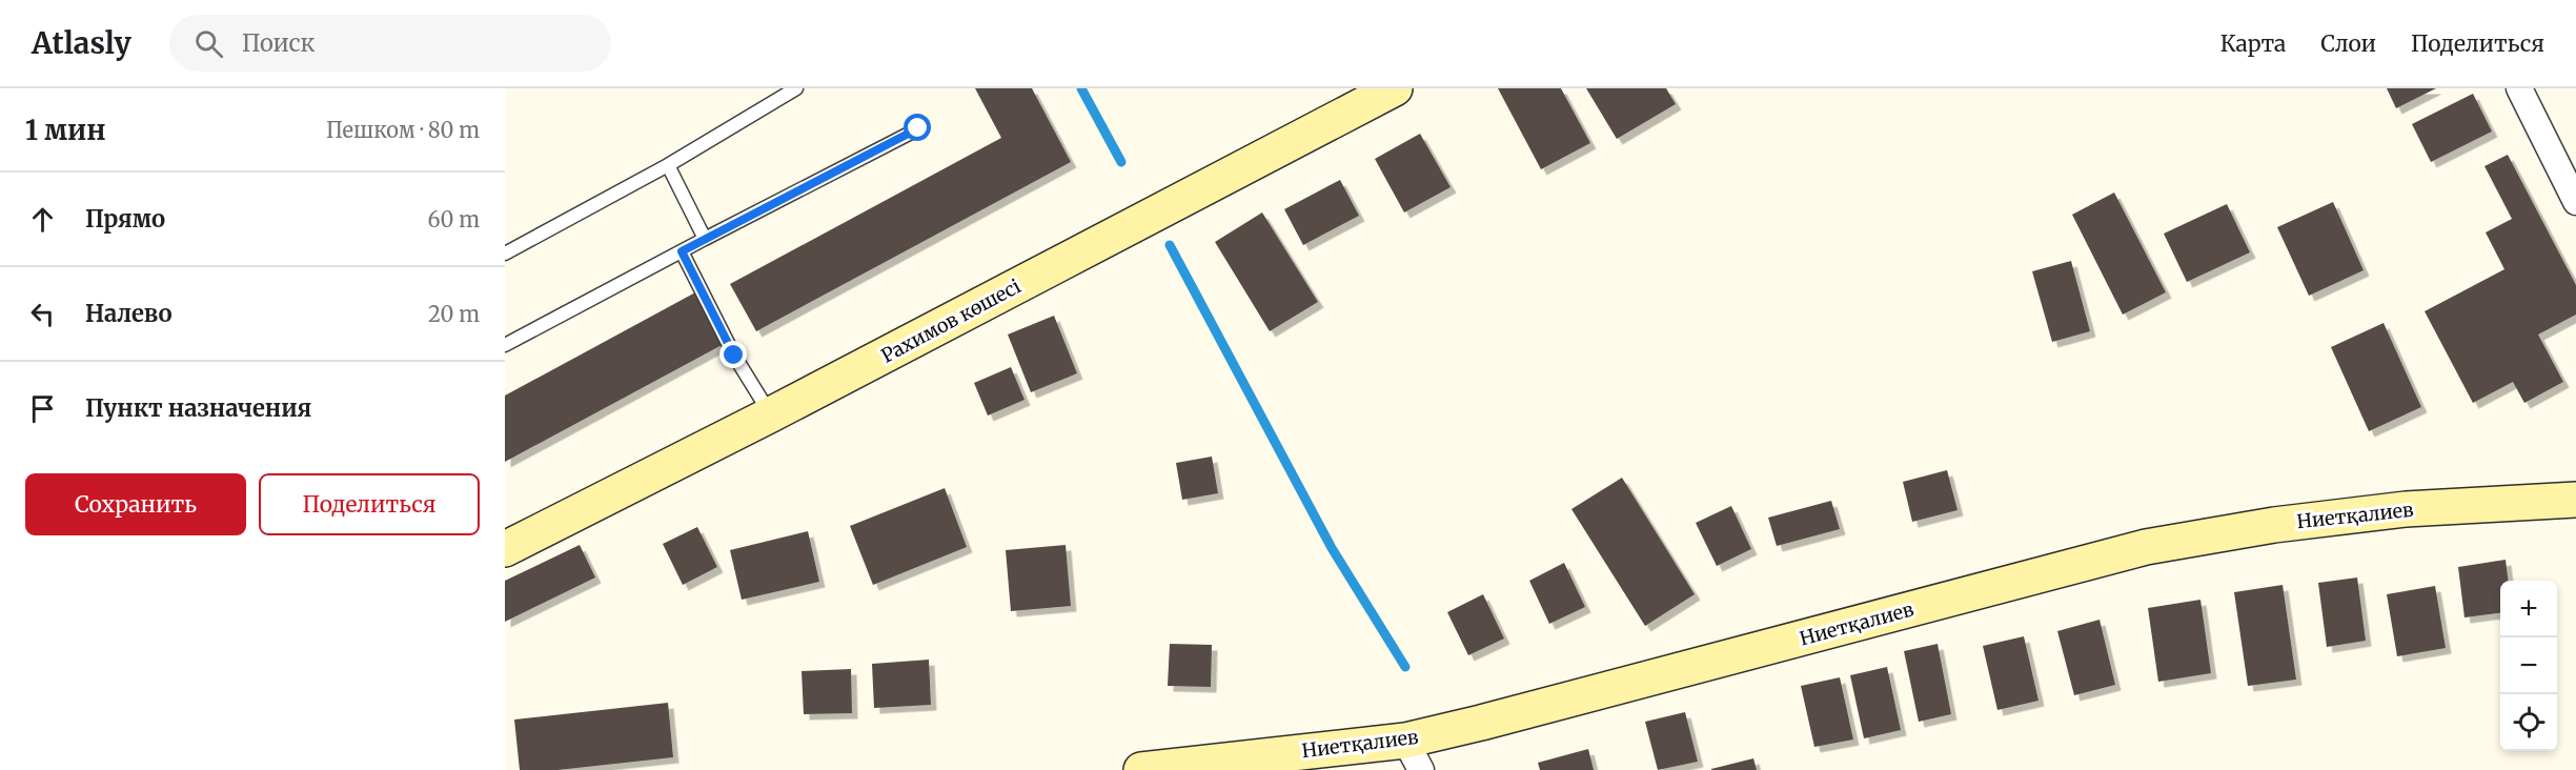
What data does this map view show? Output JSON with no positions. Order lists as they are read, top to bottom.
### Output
{
  "streets": {
    "street": ["Рахимов көшесі", "Ниетқалиев"]
  },
  "page": {
    "header": "Atlasly",
    "search": "Поиск",
    "nav": ["Карта", "Слои", "Поделиться"],
    "heading": ["1 мин", "Пешком · 80 m"],
    "list": [
      ["Прямо", "60 m"],
      ["Налево", "20 m"],
      "Пункт назначения"
    ],
    "buttons": ["Сохранить", "Поделиться"],
    "map_buttons": ["+", "−"]
  }
}
